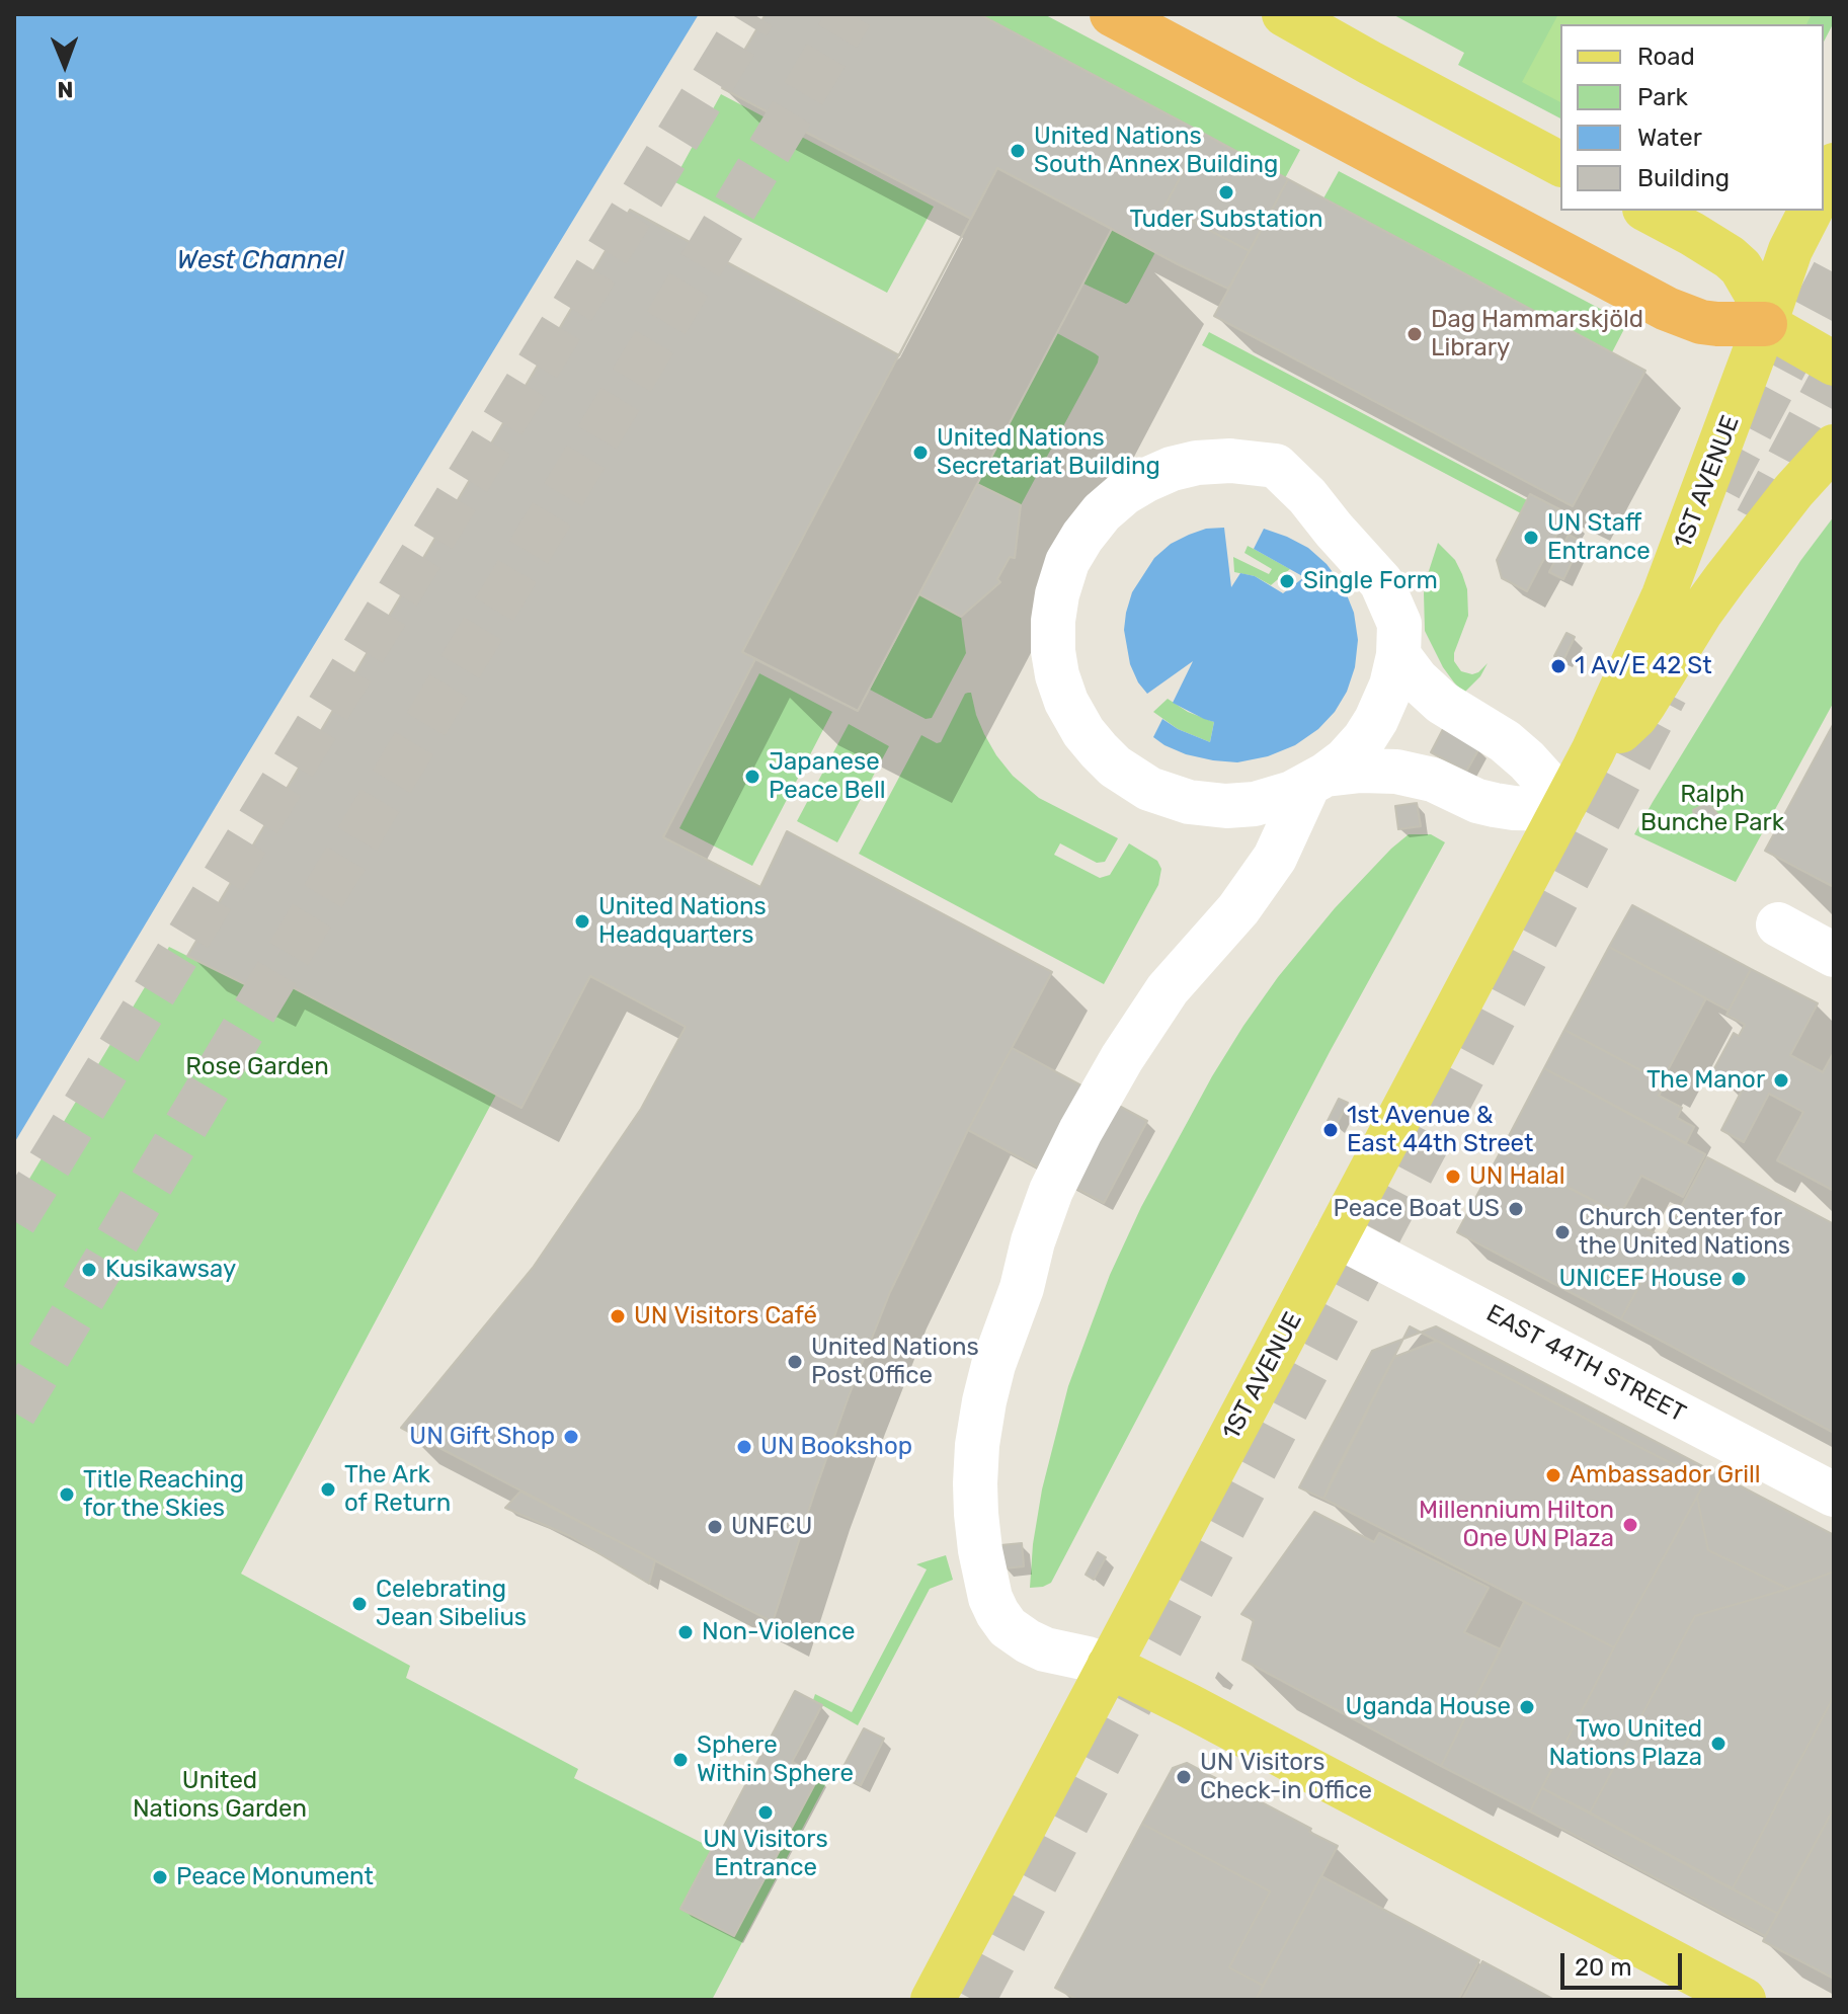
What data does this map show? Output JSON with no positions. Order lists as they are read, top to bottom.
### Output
{
  "streets": {
    "main road": ["1ST AVENUE"],
    "street": ["EAST 44TH STREET"]
  },
  "crossings": [
    ["1ST AVENUE", "EAST 44TH STREET"]
  ],
  "water": ["West Channel"],
  "parks": ["Ralph Bunche Park", "Rose Garden", "United Nations Garden"],
  "places": [
    "United Nations South Annex Building",
    "Tuder Substation",
    "Dag Hammarskjöld Library",
    "United Nations Secretariat Building",
    "UN Staff Entrance",
    "Single Form",
    "1 Av/E 42 St",
    "Japanese Peace Bell",
    "United Nations Headquarters",
    "The Manor",
    "1st Avenue & East 44th Street",
    "UN Halal",
    "Peace Boat US",
    "Church Center for the United Nations",
    "Kusikawsay",
    "UNICEF House",
    "UN Visitors Café",
    "United Nations Post Office",
    "UN Gift Shop",
    "UN Bookshop",
    "Ambassador Grill",
    "The Ark of Return",
    "Title Reaching for the Skies",
    "Millennium Hilton One UN Plaza",
    "UNFCU",
    "Celebrating Jean Sibelius",
    "Non-Violence",
    "Uganda House",
    "Two United Nations Plaza",
    "Sphere Within Sphere",
    "UN Visitors Check-in Office",
    "UN Visitors Entrance",
    "Peace Monument"
  ],
  "legend": [
    "Road",
    "Park",
    "Water",
    "Building"
  ],
  "scale_bar": "20 m",
  "north": "bottom"
}
